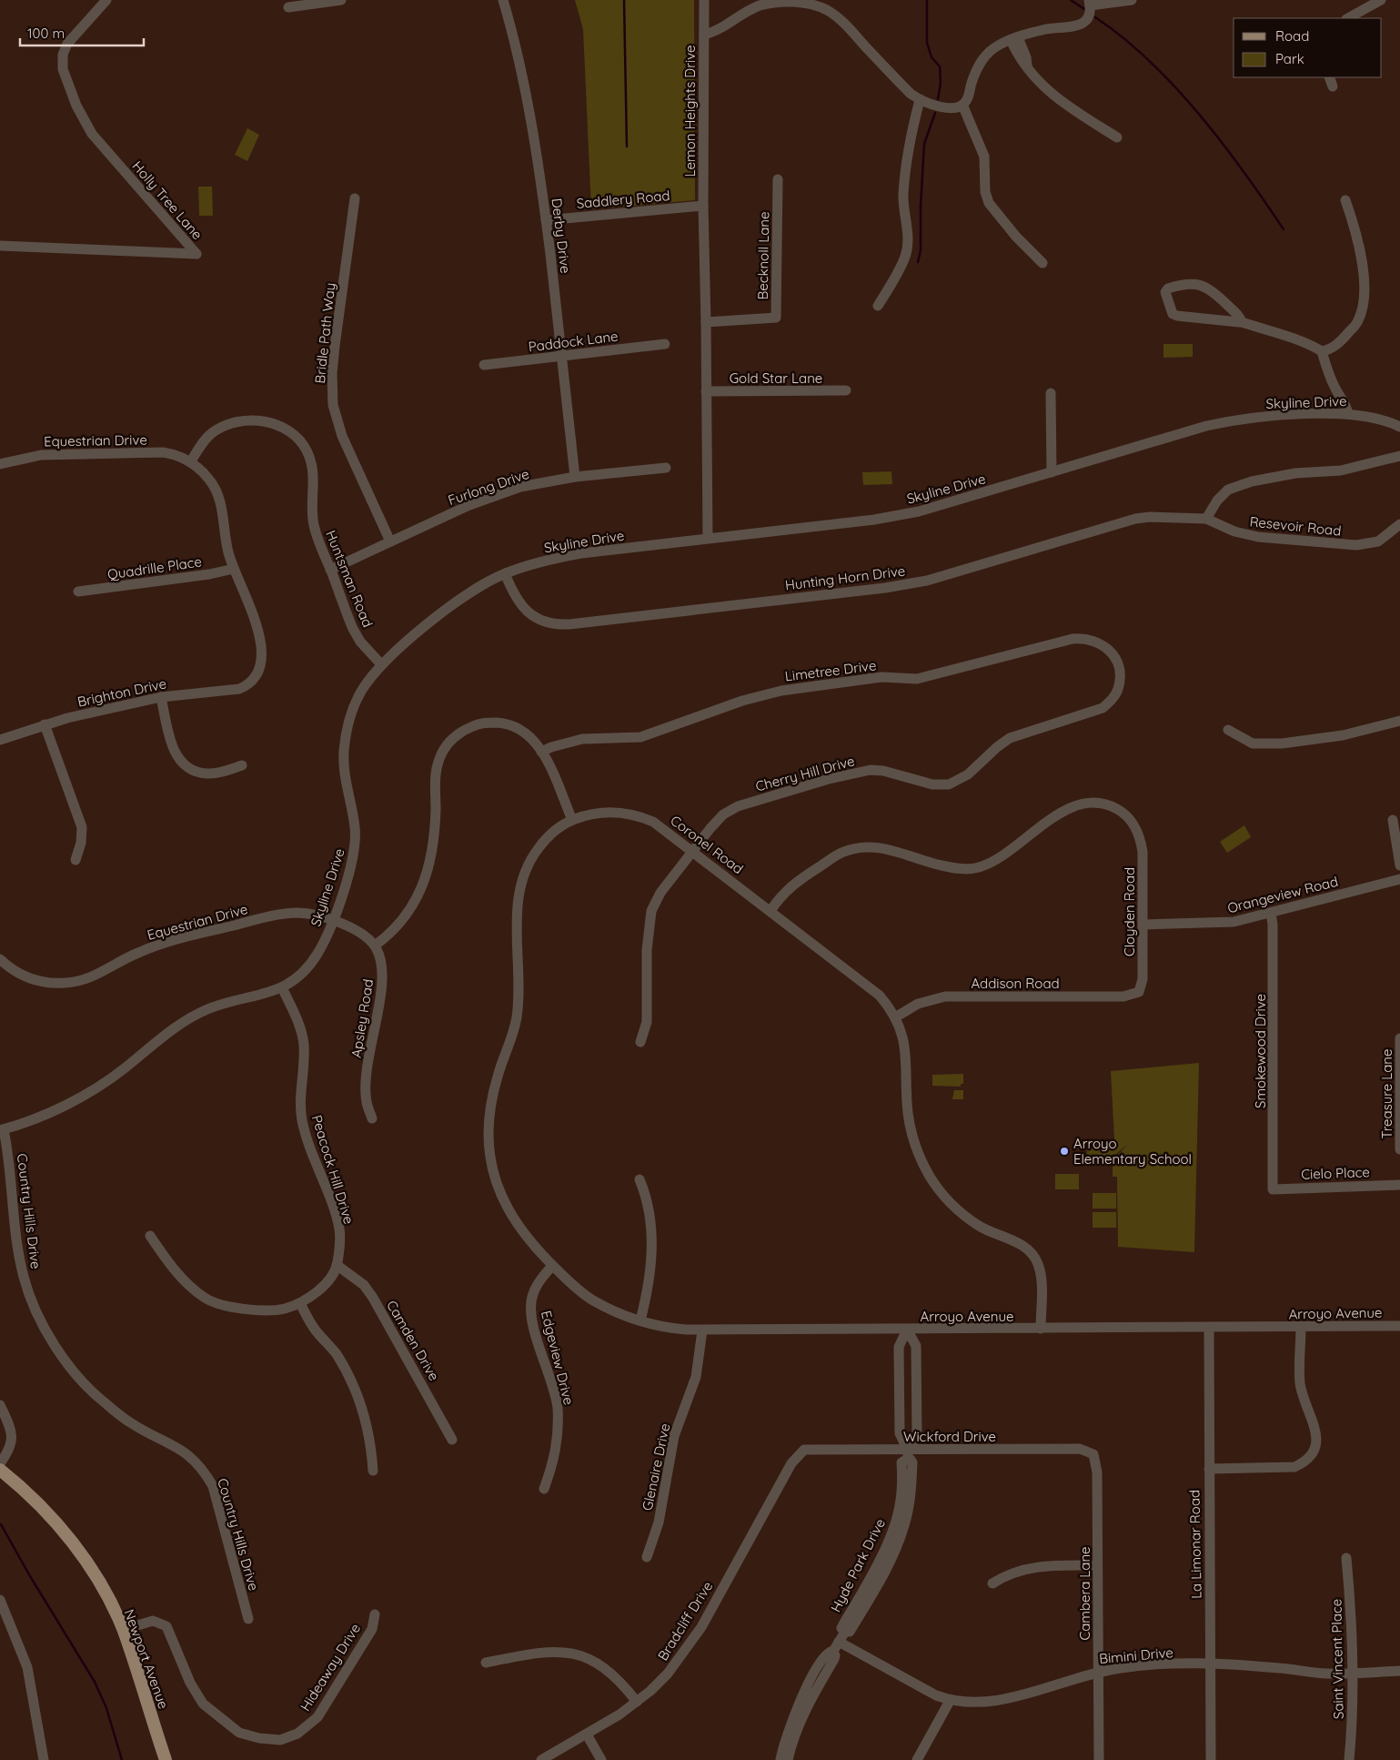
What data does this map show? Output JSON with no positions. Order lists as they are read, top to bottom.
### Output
{
  "streets": {
    "main road": ["Newport Avenue"],
    "street": [
      "Lemon Heights Drive",
      "Saddlery Road",
      "Holly Tree Lane",
      "Derby Drive",
      "Becknoll Lane",
      "Bridle Path Way",
      "Paddock Lane",
      "Gold Star Lane",
      "Skyline Drive",
      "Equestrian Drive",
      "Furlong Drive",
      "Resevoir Road",
      "Quadrille Place",
      "Hunting Horn Drive",
      "Huntsman Road",
      "Limetree Drive",
      "Brighton Drive",
      "Cherry Hill Drive",
      "Coronel Road",
      "Orangeview Road",
      "Cloyden Road",
      "Addison Road",
      "Apsley Road",
      "Smokewood Drive",
      "Treasure Lane",
      "Peacock Hill Drive",
      "Cielo Place",
      "Country Hills Drive",
      "Arroyo Avenue",
      "Camden Drive",
      "Edgeview Drive",
      "Wickford Drive",
      "Glenaire Drive",
      "La Limonar Road",
      "Hyde Park Drive",
      "Cambera Lane",
      "Bradcliff Drive",
      "Bimini Drive",
      "Saint Vincent Place",
      "Hideaway Drive"
    ]
  },
  "crossings": [
    ["Lemon Heights Drive", "Saddlery Road"],
    ["Lemon Heights Drive", "Becknoll Lane"],
    ["Lemon Heights Drive", "Gold Star Lane"],
    ["Lemon Heights Drive", "Skyline Drive"],
    ["Saddlery Road", "Derby Drive"],
    ["Derby Drive", "Paddock Lane"],
    ["Derby Drive", "Furlong Drive"],
    ["Bridle Path Way", "Furlong Drive"],
    ["Skyline Drive", "Equestrian Drive"],
    ["Skyline Drive", "Hunting Horn Drive"],
    ["Skyline Drive", "Huntsman Road"],
    ["Skyline Drive", "Peacock Hill Drive"],
    ["Skyline Drive", "Country Hills Drive"],
    ["Equestrian Drive", "Quadrille Place"],
    ["Equestrian Drive", "Huntsman Road"],
    ["Equestrian Drive", "Brighton Drive"],
    ["Furlong Drive", "Huntsman Road"],
    ["Resevoir Road", "Hunting Horn Drive"],
    ["Limetree Drive", "Cherry Hill Drive"],
    ["Cherry Hill Drive", "Coronel Road"],
    ["Coronel Road", "Cloyden Road"],
    ["Coronel Road", "Addison Road"],
    ["Coronel Road", "Arroyo Avenue"],
    ["Coronel Road", "Edgeview Drive"],
    ["Orangeview Road", "Cloyden Road"],
    ["Orangeview Road", "Smokewood Drive"],
    ["Cloyden Road", "Addison Road"],
    ["Smokewood Drive", "Cielo Place"],
    ["Peacock Hill Drive", "Camden Drive"],
    ["Arroyo Avenue", "Edgeview Drive"],
    ["Arroyo Avenue", "Glenaire Drive"],
    ["Arroyo Avenue", "La Limonar Road"],
    ["Arroyo Avenue", "Hyde Park Drive"],
    ["Wickford Drive", "Hyde Park Drive"],
    ["Wickford Drive", "Cambera Lane"],
    ["Wickford Drive", "Bradcliff Drive"],
    ["La Limonar Road", "Bimini Drive"],
    ["Hyde Park Drive", "Bimini Drive"],
    ["Cambera Lane", "Bimini Drive"],
    ["Bimini Drive", "Saint Vincent Place"],
    ["Newport Avenue", "Hideaway Drive"]
  ],
  "places": ["Arroyo Elementary School"],
  "legend": ["Road", "Park"],
  "scale_bar": "100 m"
}
